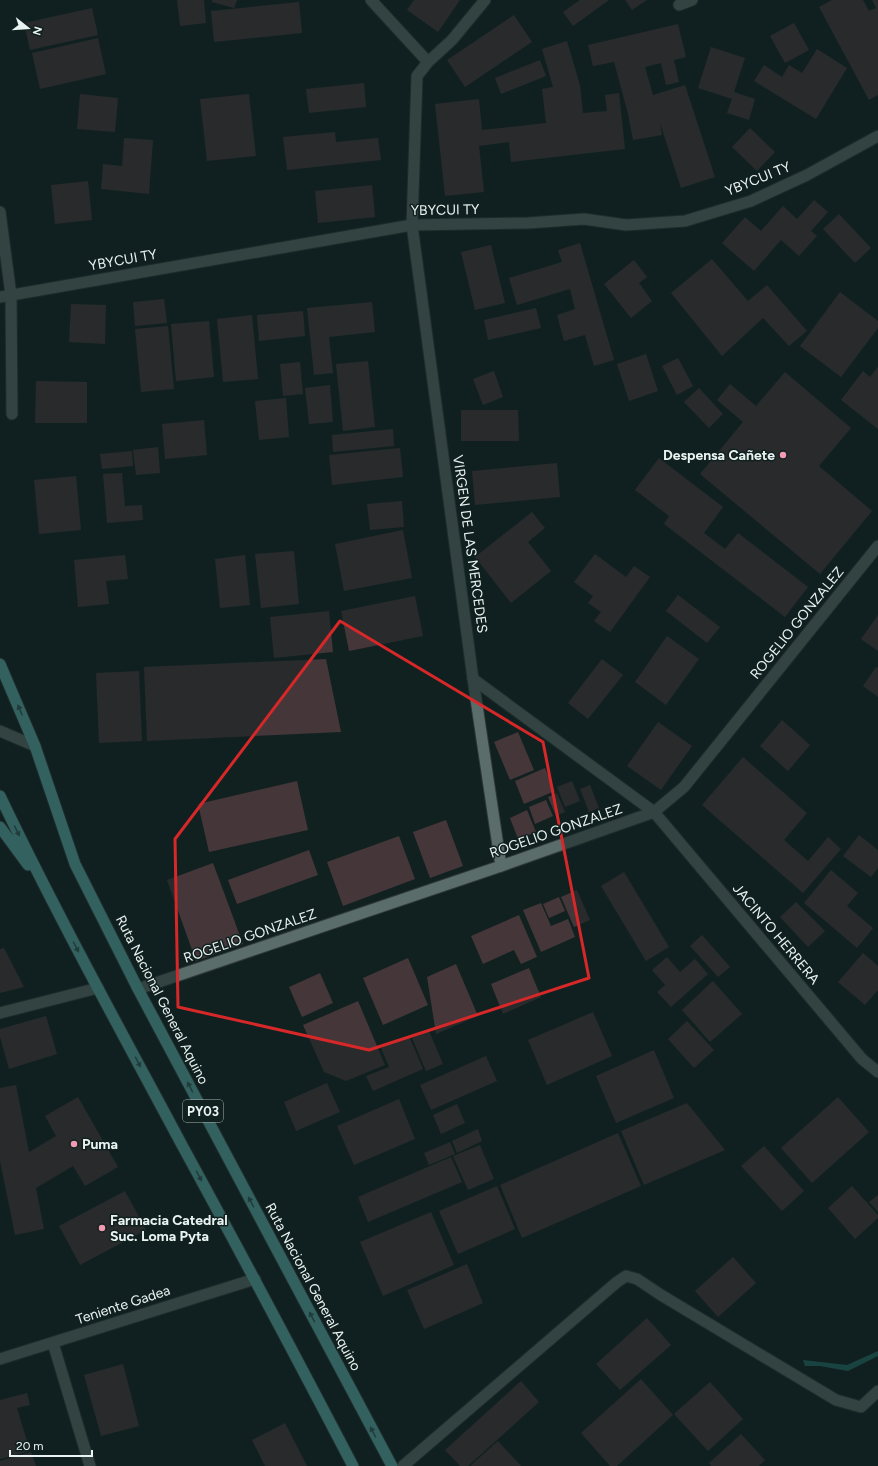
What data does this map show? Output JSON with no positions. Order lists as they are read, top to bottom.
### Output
{
  "streets": {
    "highway": ["Ruta Nacional General Aquino", "PY03"],
    "street": [
      "YBYCUI TY",
      "VIRGEN DE LAS MERCEDES",
      "ROGELIO GONZALEZ",
      "JACINTO HERRERA",
      "Teniente Gadea"
    ]
  },
  "crossings": [
    ["YBYCUI TY", "VIRGEN DE LAS MERCEDES"],
    ["VIRGEN DE LAS MERCEDES", "ROGELIO GONZALEZ"],
    ["VIRGEN DE LAS MERCEDES", "JACINTO HERRERA"],
    ["ROGELIO GONZALEZ", "JACINTO HERRERA"],
    ["ROGELIO GONZALEZ", "Ruta Nacional General Aquino"],
    ["PY03", "Teniente Gadea"]
  ],
  "places": ["Despensa Cañete", "Puma", "Farmacia Catedral Suc. Loma Pyta"],
  "scale_bar": "20 m",
  "north": "right"
}
